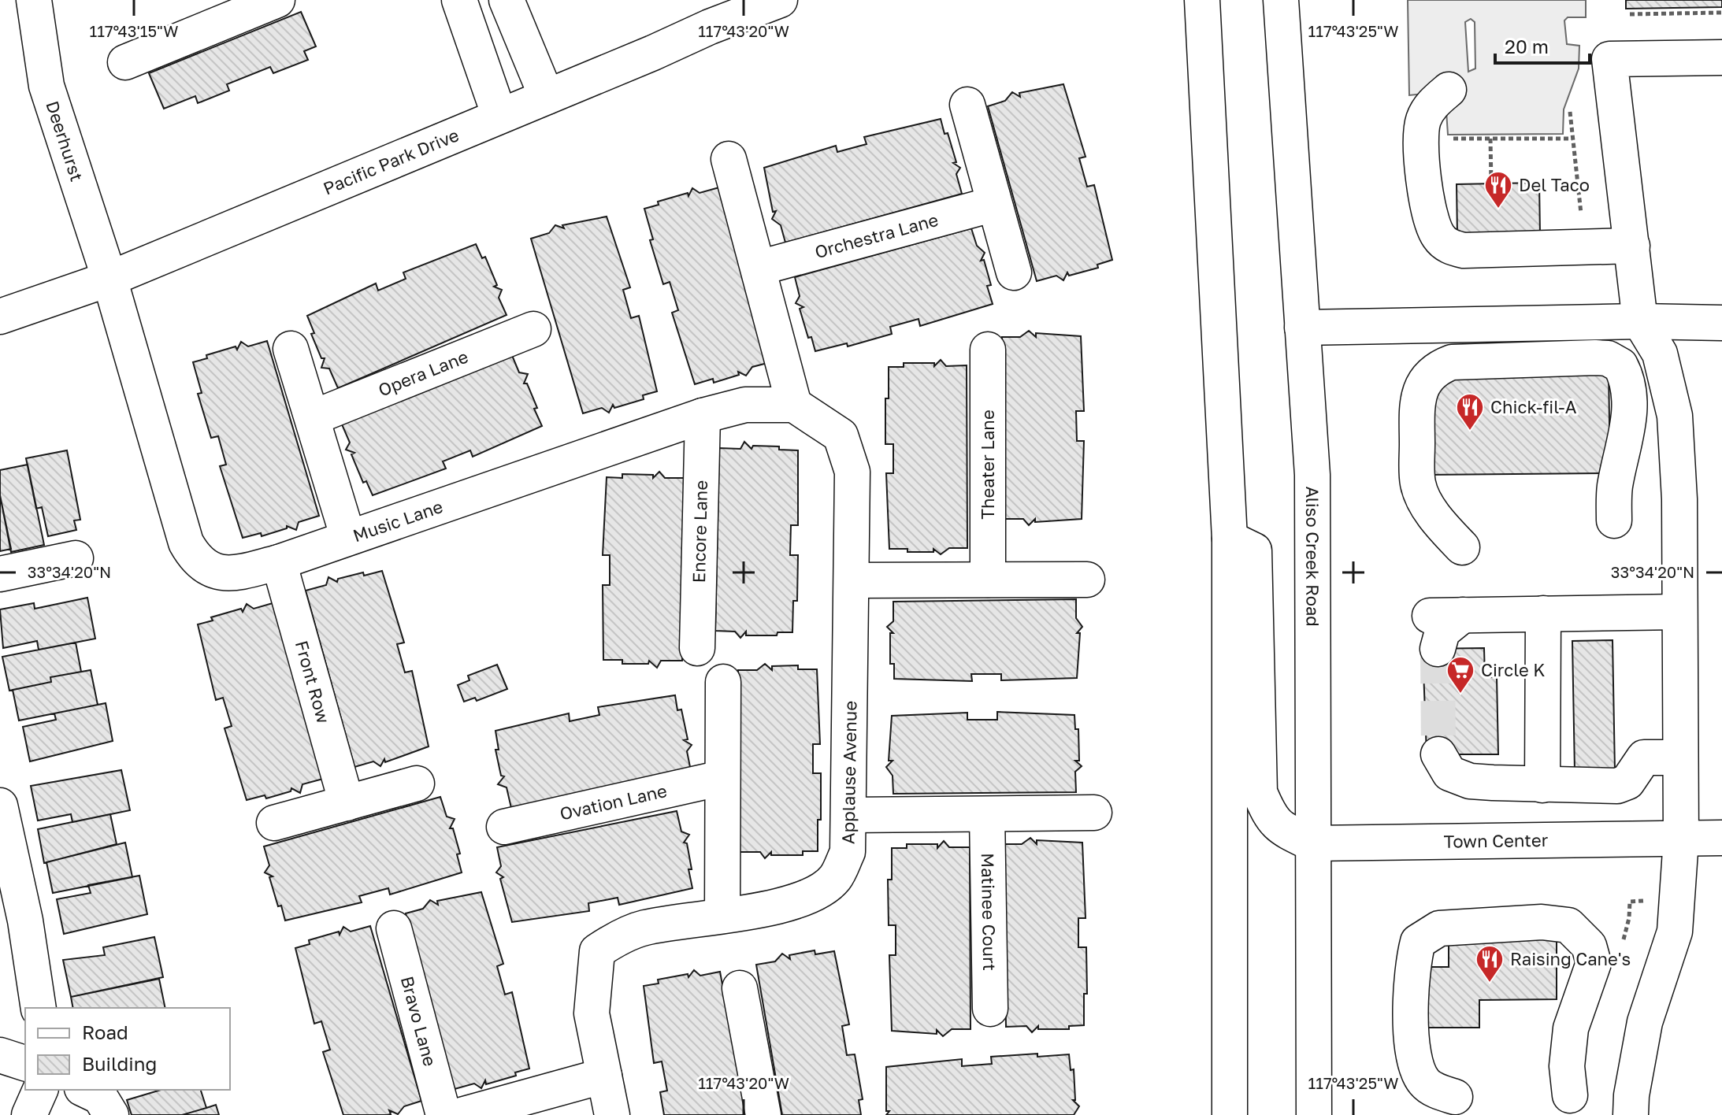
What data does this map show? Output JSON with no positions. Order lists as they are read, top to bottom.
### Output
{
  "streets": {
    "street": [
      "Deerhurst",
      "Pacific Park Drive",
      "Orchestra Lane",
      "Opera Lane",
      "Theater Lane",
      "Music Lane",
      "Encore Lane",
      "Aliso Creek Road",
      "Front Row",
      "Applause Avenue",
      "Ovation Lane",
      "Town Center",
      "Matinee Court",
      "Bravo Lane"
    ]
  },
  "crossings": [
    ["Deerhurst", "Pacific Park Drive"],
    ["Deerhurst", "Music Lane"],
    ["Pacific Park Drive", "Music Lane"],
    ["Music Lane", "Encore Lane"],
    ["Music Lane", "Front Row"],
    ["Music Lane", "Applause Avenue"],
    ["Aliso Creek Road", "Town Center"]
  ],
  "places": {
    "restaurant": ["Del Taco", "Chick-fil-A", "Raising Cane's"],
    "supermarket": ["Circle K"]
  },
  "legend": ["Road", "Building"],
  "scale_bar": "20 m",
  "coordinates": [
    "117°43'15\"W",
    "117°43'20\"W",
    "117°43'25\"W",
    "33°34'20\"N"
  ]
}
